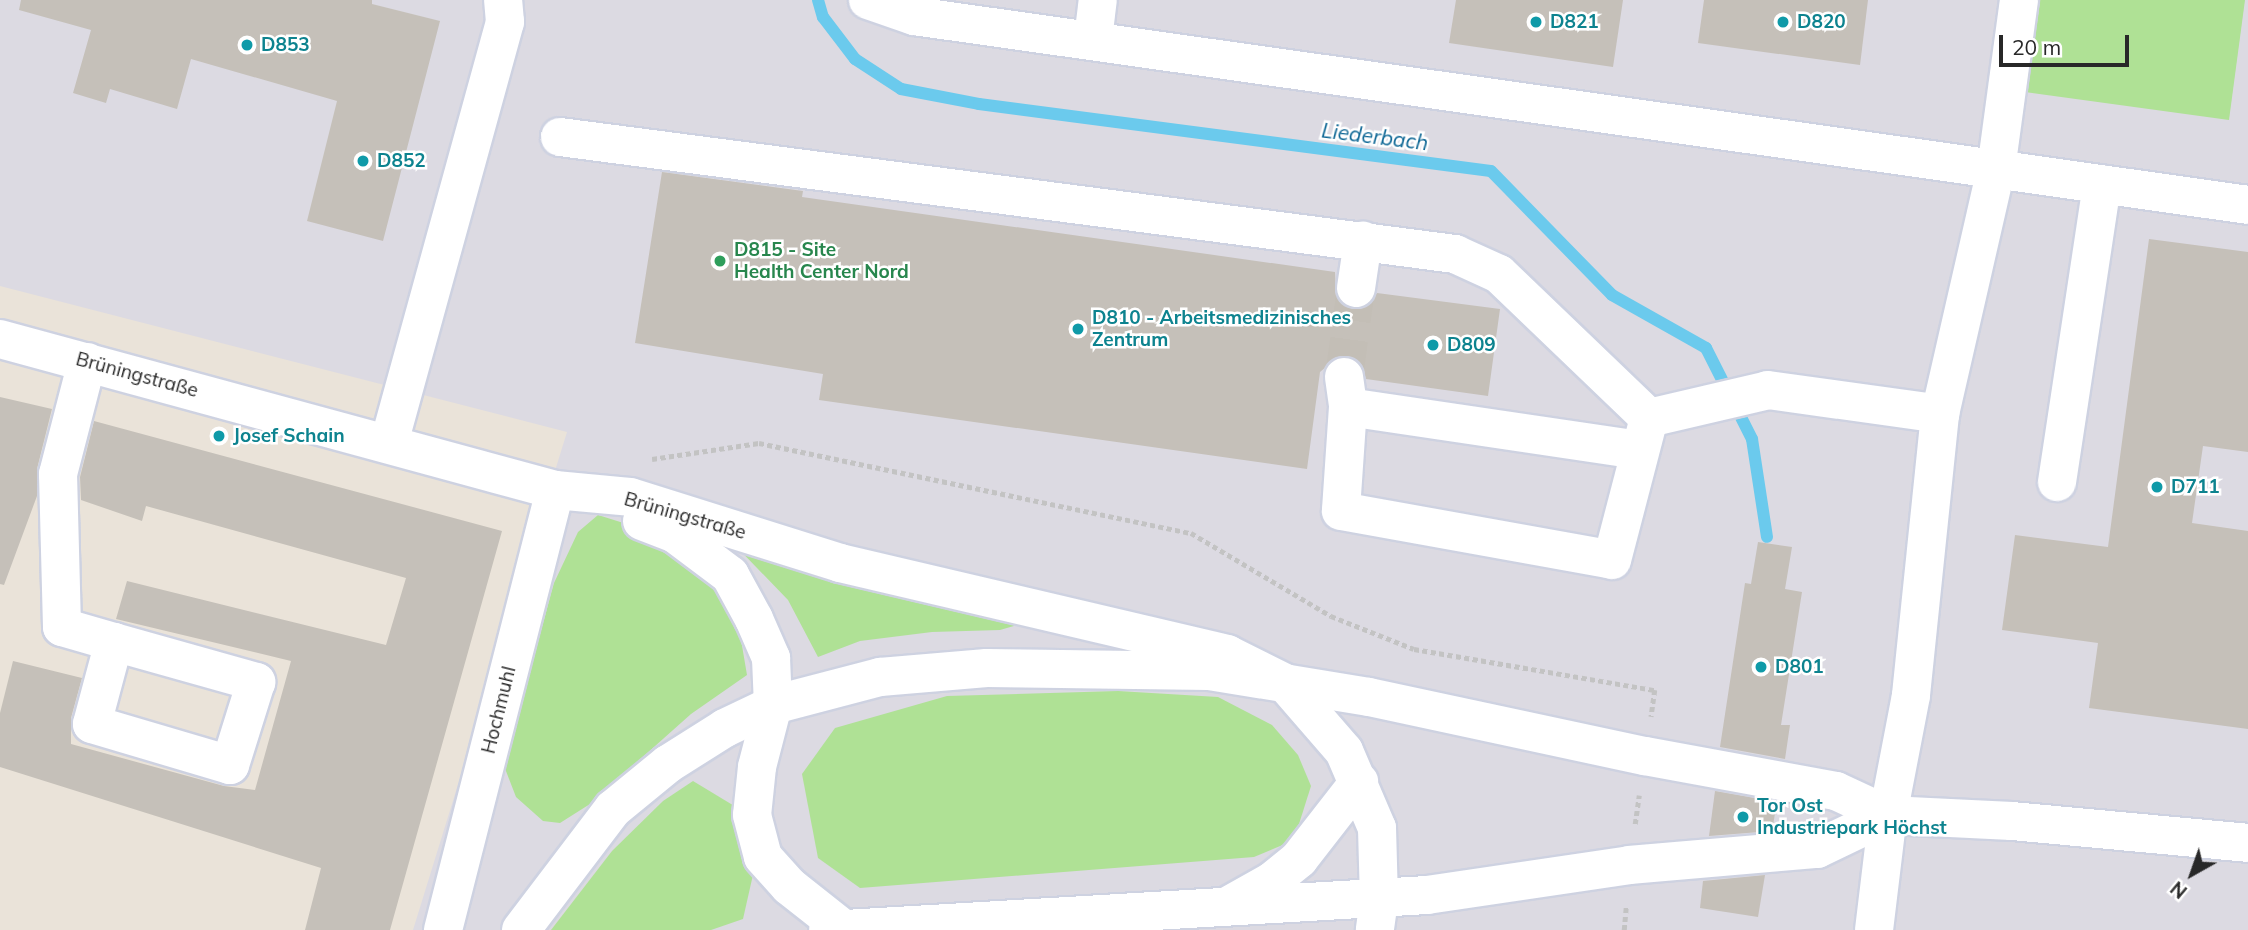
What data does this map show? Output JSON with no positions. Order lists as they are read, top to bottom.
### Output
{
  "streets": {
    "street": ["Brüningstraße", "Hochmuhl"]
  },
  "crossings": [
    ["Brüningstraße", "Hochmuhl"]
  ],
  "water": ["Liederbach"],
  "places": [
    "D821",
    "D820",
    "D853",
    "D852",
    "D815 - Site Health Center Nord",
    "D810 - Arbeitsmedizinisches Zentrum",
    "D809",
    "Josef Schain",
    "D711",
    "D801",
    "Tor Ost Industriepark Höchst"
  ],
  "scale_bar": "20 m",
  "north": "bottom left"
}
